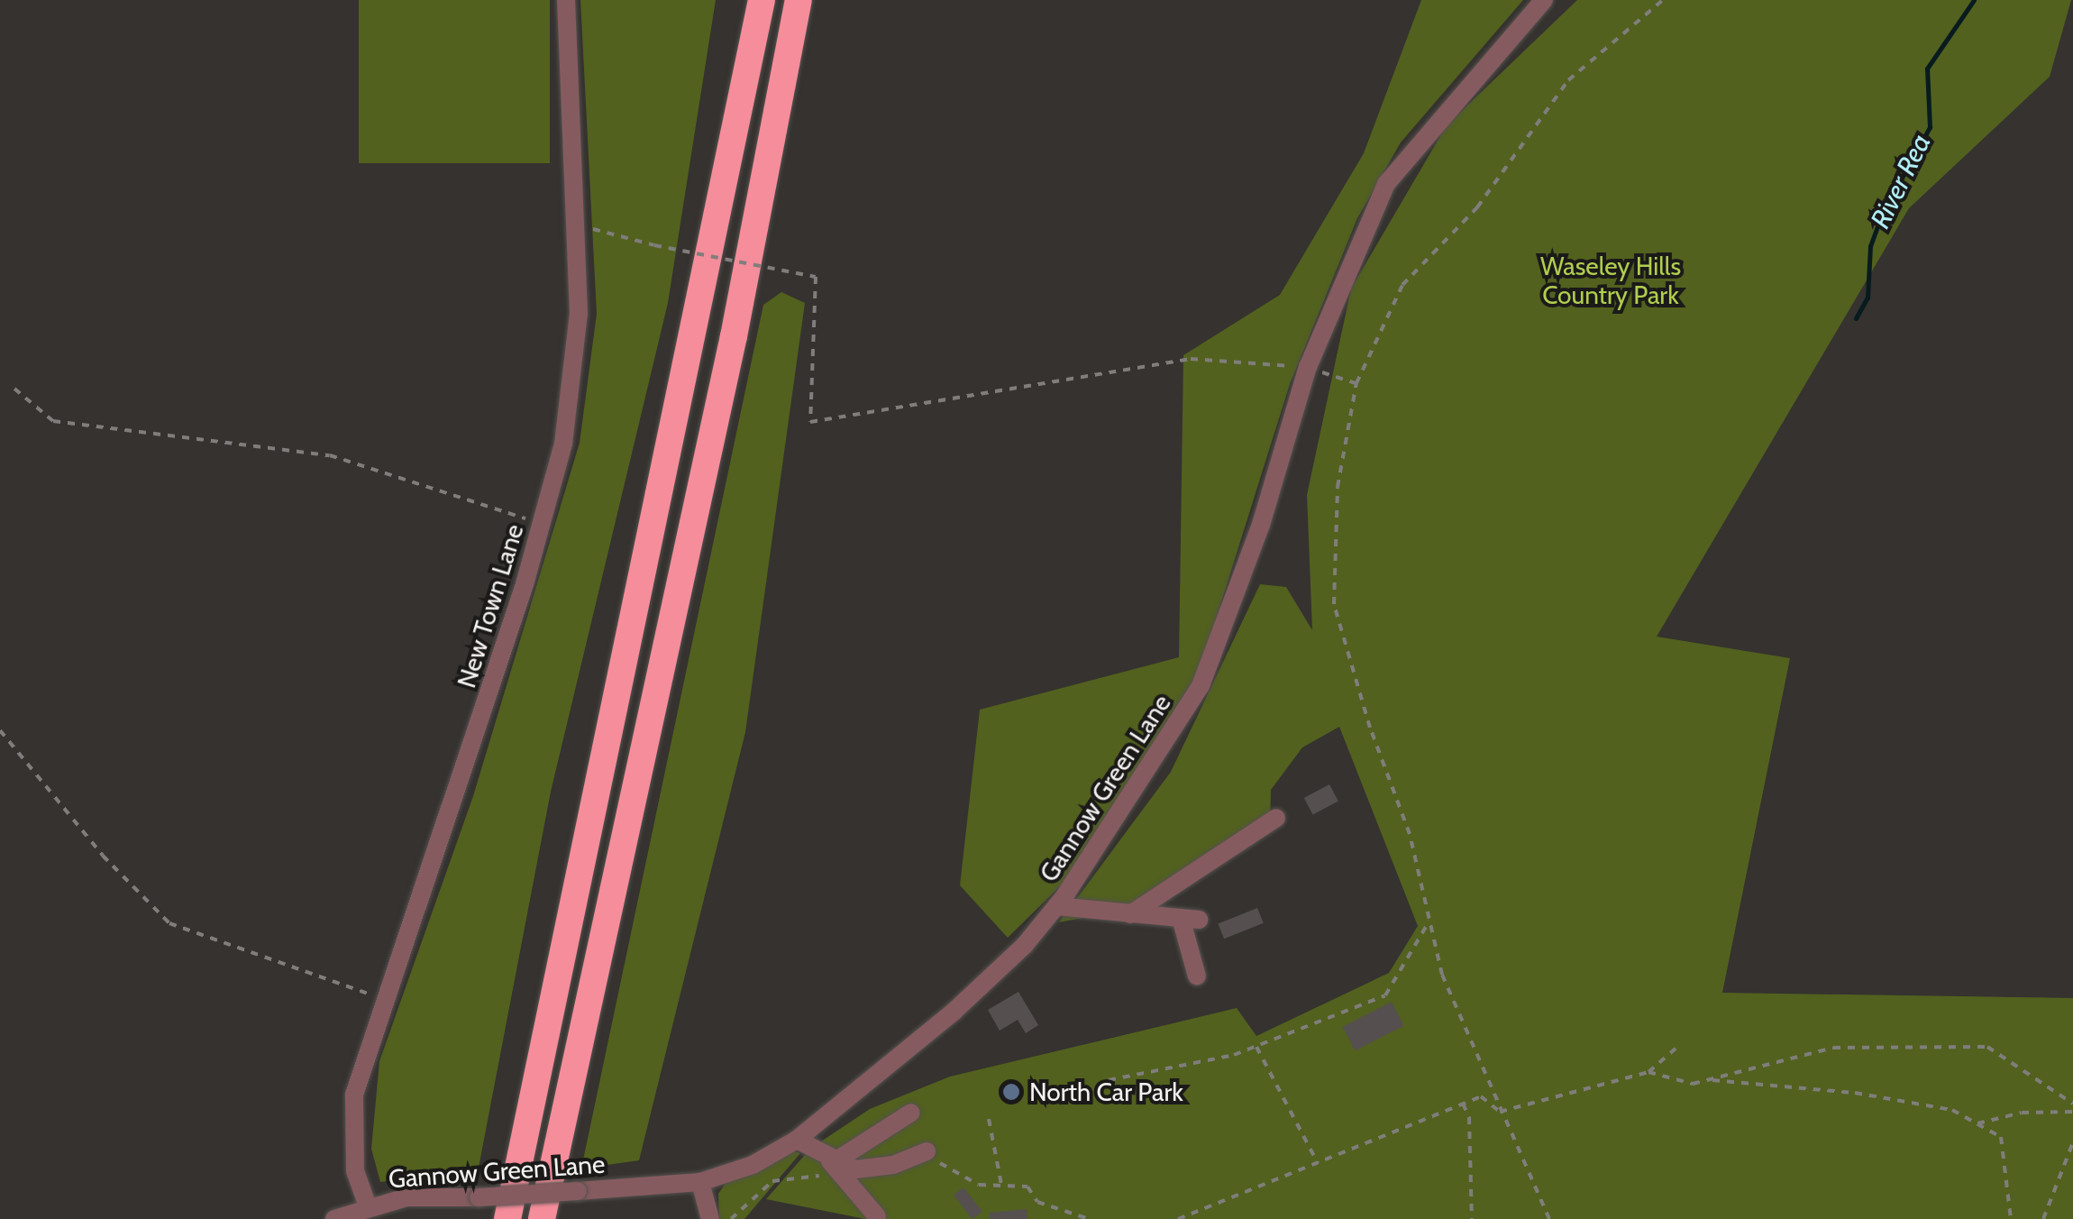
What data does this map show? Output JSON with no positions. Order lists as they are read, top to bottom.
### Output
{
  "streets": {
    "street": ["New Town Lane", "Gannow Green Lane"]
  },
  "crossings": [
    ["New Town Lane", "Gannow Green Lane"]
  ],
  "water": ["River Rea"],
  "parks": ["Waseley Hills Country Park"],
  "places": ["North Car Park"]
}
